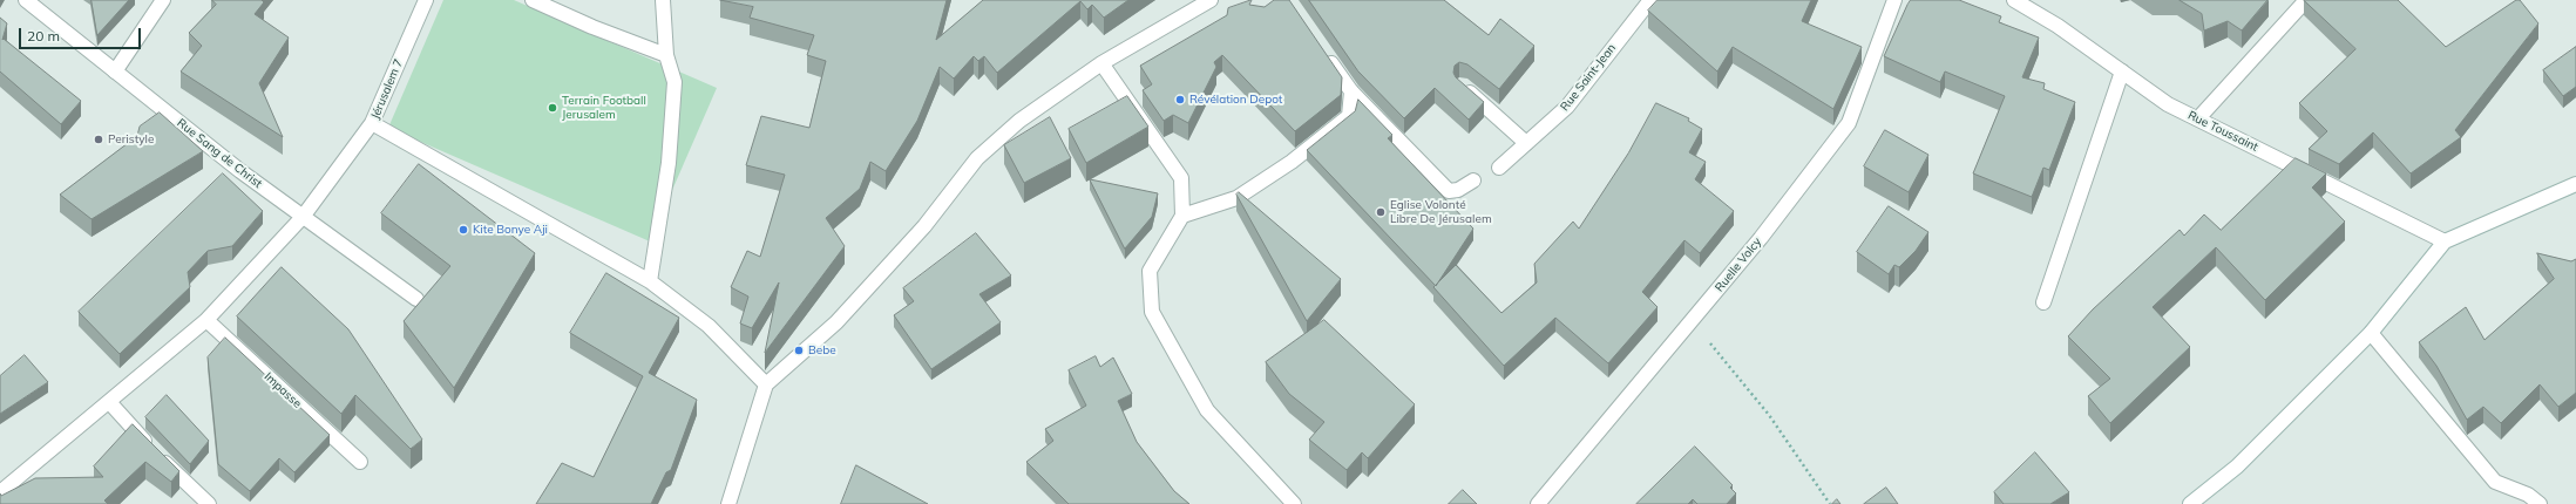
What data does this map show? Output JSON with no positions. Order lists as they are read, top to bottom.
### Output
{
  "streets": {
    "street": [
      "Rue Saint-Jean",
      "Jérusalem 7",
      "Rue Toussaint",
      "Rue Sang de Christ",
      "Ruelle Volcy",
      "Impasse"
    ]
  },
  "crossings": [
    ["Jérusalem 7", "Rue Sang de Christ"],
    ["Jérusalem 7", "Impasse"]
  ],
  "places": [
    "Révélation Depot",
    "Terrain Football Jerusalem",
    "Peristyle",
    "Eglise Volonté Libre De Jérusalem",
    "Kite Bonye Aji",
    "Bebe"
  ],
  "scale_bar": "20 m"
}
